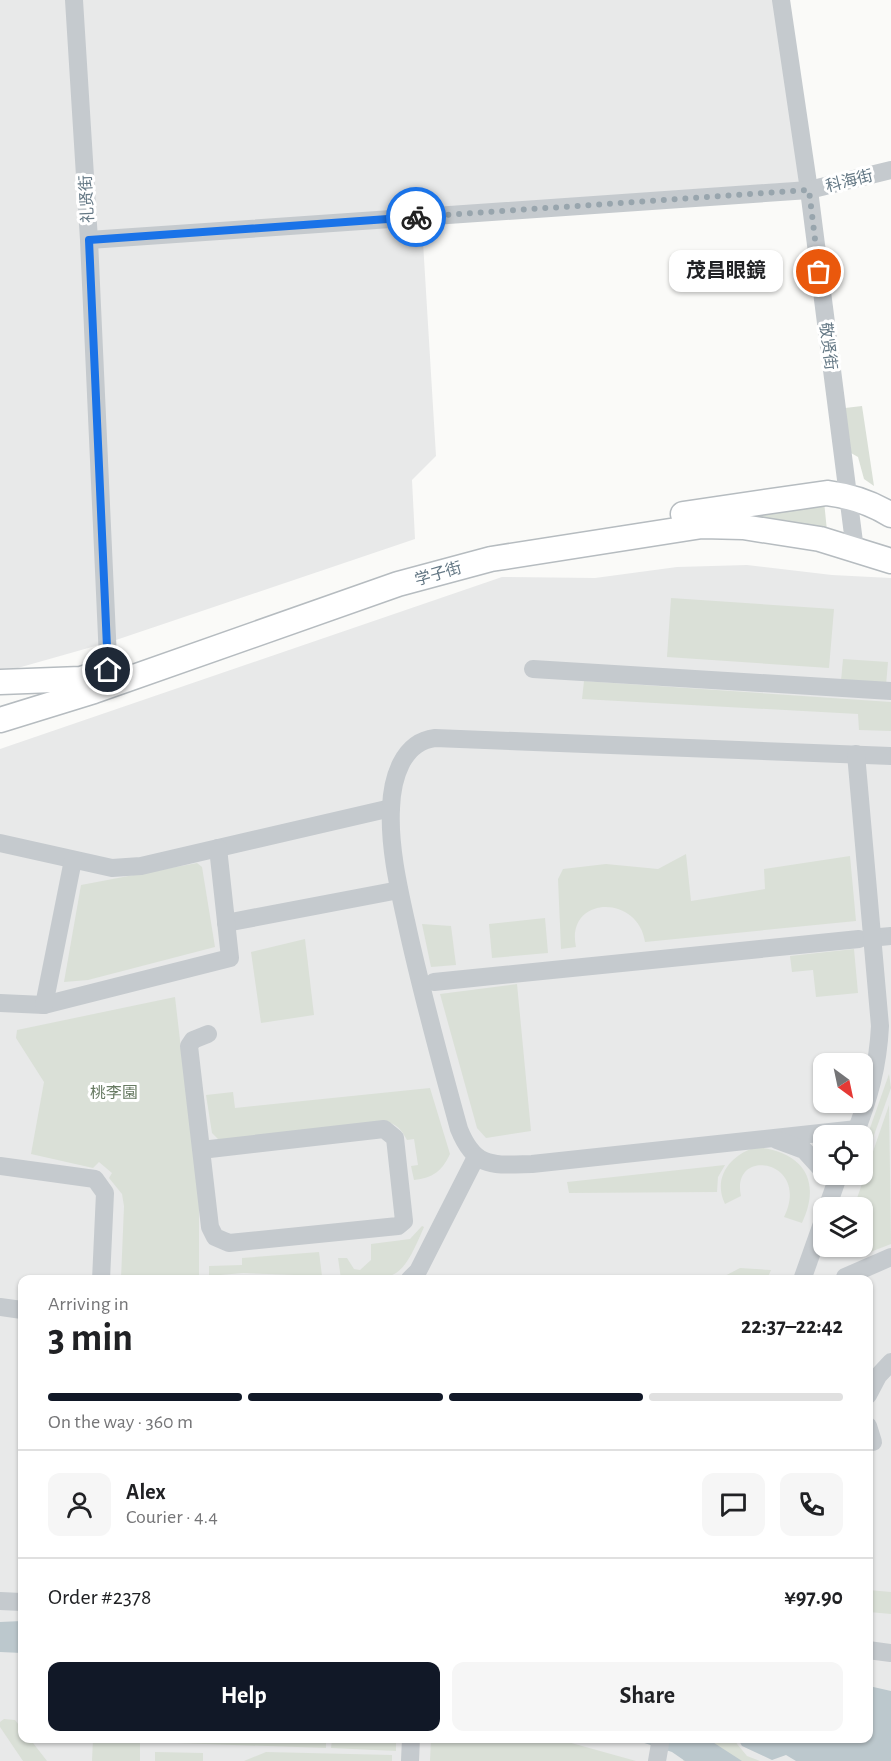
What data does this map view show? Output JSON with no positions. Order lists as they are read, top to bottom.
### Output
{
  "streets": {
    "main road": ["学子街"],
    "street": ["科海街", "礼贤街", "敬贤街"]
  },
  "crossings": [
    ["科海街", "礼贤街"],
    ["科海街", "敬贤街"],
    ["礼贤街", "学子街"],
    ["敬贤街", "学子街"]
  ],
  "parks": ["桃李園"],
  "places": ["茂昌眼鏡"],
  "north": "bottom right",
  "page": {
    "bubble": "茂昌眼鏡",
    "heading": ["3 min", "Arriving in", "22:37–22:42"],
    "panel": [
      "Alex",
      "Courier · 4.4",
      "Order #2378",
      "¥97.90"
    ],
    "bar": "On the way · 360 m",
    "buttons": ["Help", "Share"]
  }
}
